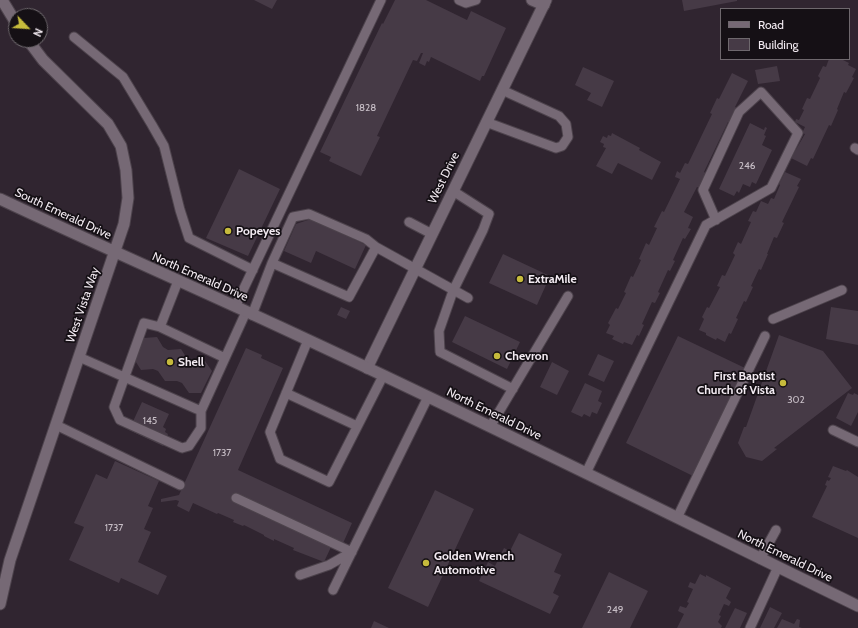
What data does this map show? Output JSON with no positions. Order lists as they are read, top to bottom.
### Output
{
  "streets": {
    "main road": [
      "West Drive",
      "South Emerald Drive",
      "North Emerald Drive",
      "West Vista Way"
    ]
  },
  "crossings": [
    ["West Drive", "North Emerald Drive"],
    ["South Emerald Drive", "North Emerald Drive"],
    ["South Emerald Drive", "West Vista Way"],
    ["North Emerald Drive", "West Vista Way"]
  ],
  "places": [
    "Popeyes",
    "ExtraMile",
    "Chevron",
    "Shell",
    "First Baptist Church of Vista",
    "Golden Wrench Automotive"
  ],
  "house_numbers": [
    "1828",
    "246",
    "302",
    "145",
    "1737",
    "1737",
    "249"
  ],
  "legend": ["Road", "Building"],
  "north": "bottom right"
}
